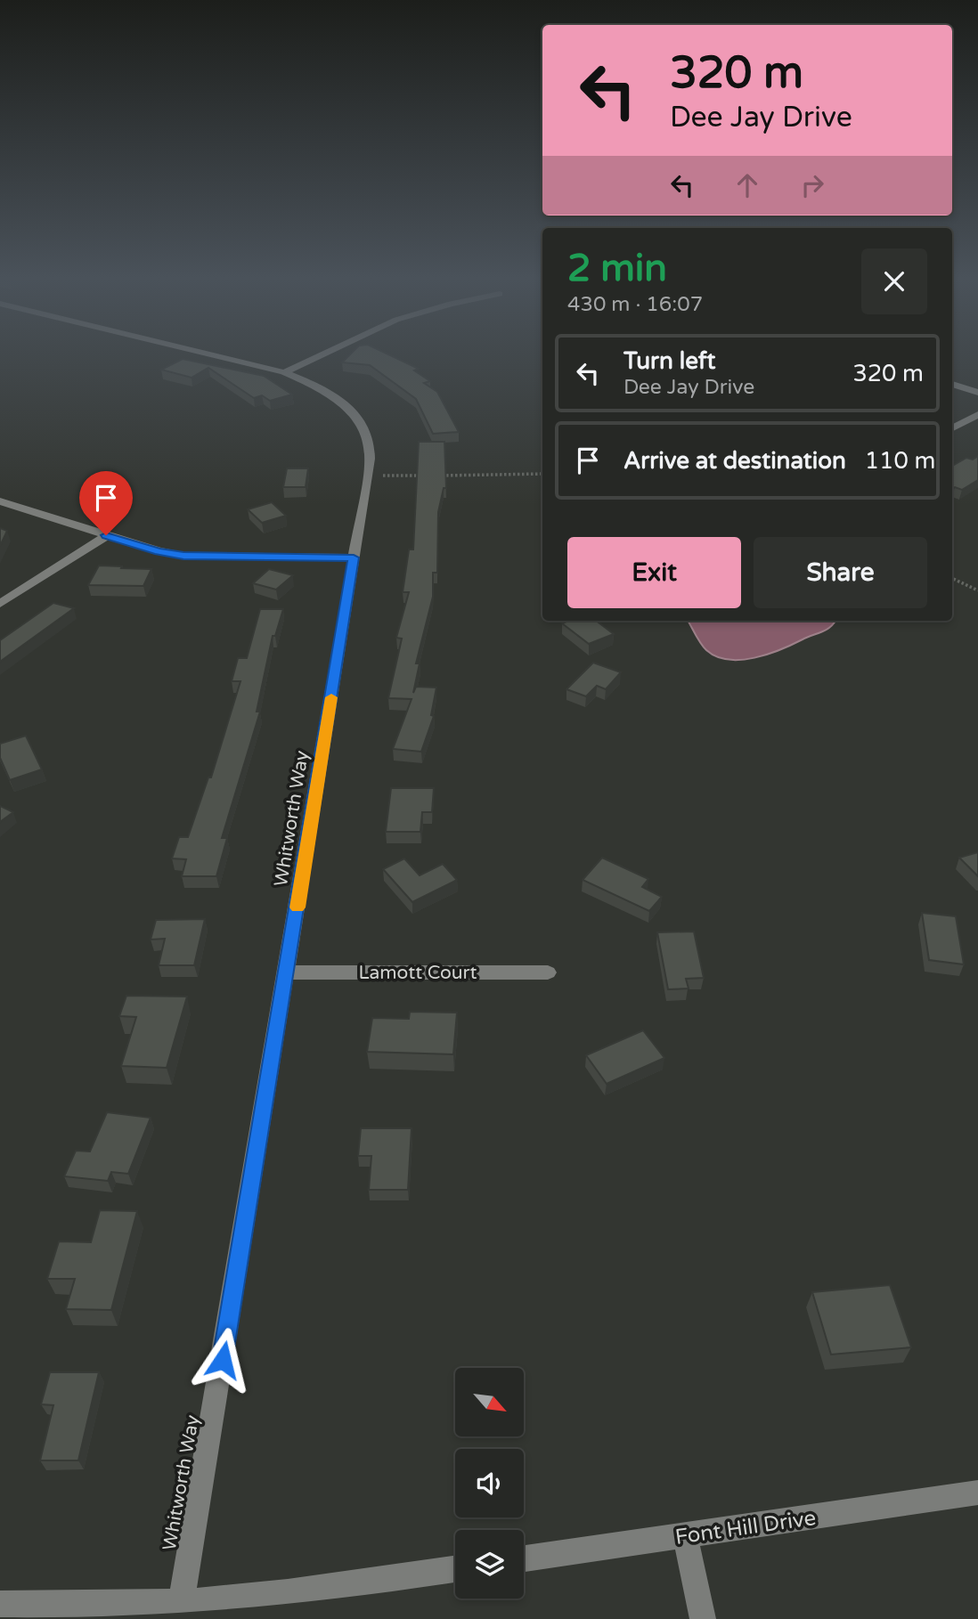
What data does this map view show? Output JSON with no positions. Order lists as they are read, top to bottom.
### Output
{
  "streets": {
    "street": ["Whitworth Way", "Lamott Court", "Font Hill Drive"]
  },
  "crossings": [
    ["Whitworth Way", "Lamott Court"]
  ],
  "north": "bottom right",
  "page": {
    "turn": ["320 m", "Dee Jay Drive"],
    "heading": ["2 min", "430 m · 16:07"],
    "list": [
      {
        "name": "Turn left",
        "note": "Dee Jay Drive",
        "value": "320 m"
      },
      {
        "name": "Arrive at destination",
        "value": "110 m"
      }
    ],
    "buttons": ["Exit", "Share"]
  }
}
